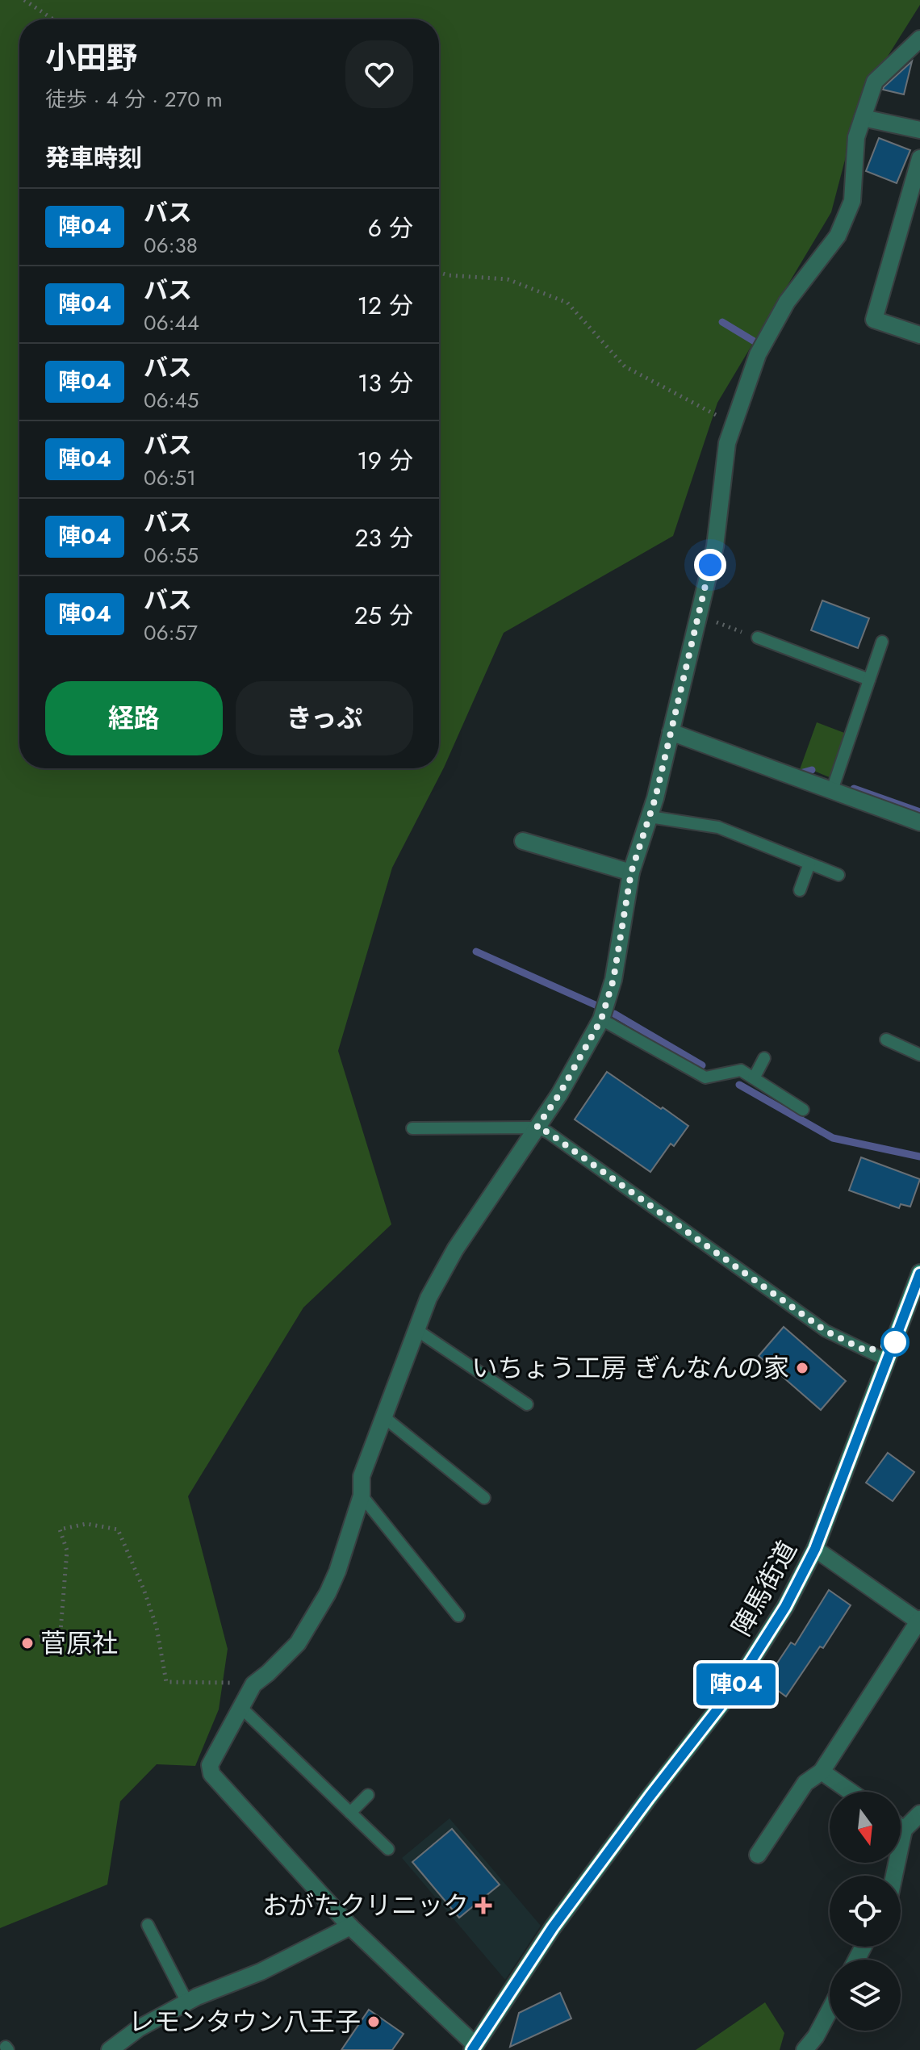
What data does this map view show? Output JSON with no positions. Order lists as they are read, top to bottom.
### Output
{
  "streets": {
    "main road": ["陣馬街道"]
  },
  "places": {
    "other": ["いちょう工房 ぎんなんの家", "菅原社", "レモンタウン八王子"],
    "health": ["おがたクリニック"]
  },
  "lines": ["bus line 陣04"],
  "north": "bottom",
  "page": {
    "on_map": "陣04",
    "heading": [
      ["小田野", "徒歩 · 4 分 · 270 m"],
      "発車時刻"
    ],
    "list": [
      {
        "mark": "陣04",
        "name": "バス",
        "note": "06:38",
        "value": "6 分"
      },
      {
        "mark": "陣04",
        "name": "バス",
        "note": "06:44",
        "value": "12 分"
      },
      {
        "mark": "陣04",
        "name": "バス",
        "note": "06:45",
        "value": "13 分"
      },
      {
        "mark": "陣04",
        "name": "バス",
        "note": "06:51",
        "value": "19 分"
      },
      {
        "mark": "陣04",
        "name": "バス",
        "note": "06:55",
        "value": "23 分"
      },
      {
        "mark": "陣04",
        "name": "バス",
        "note": "06:57",
        "value": "25 分"
      }
    ],
    "buttons": ["経路", "きっぷ"]
  }
}
